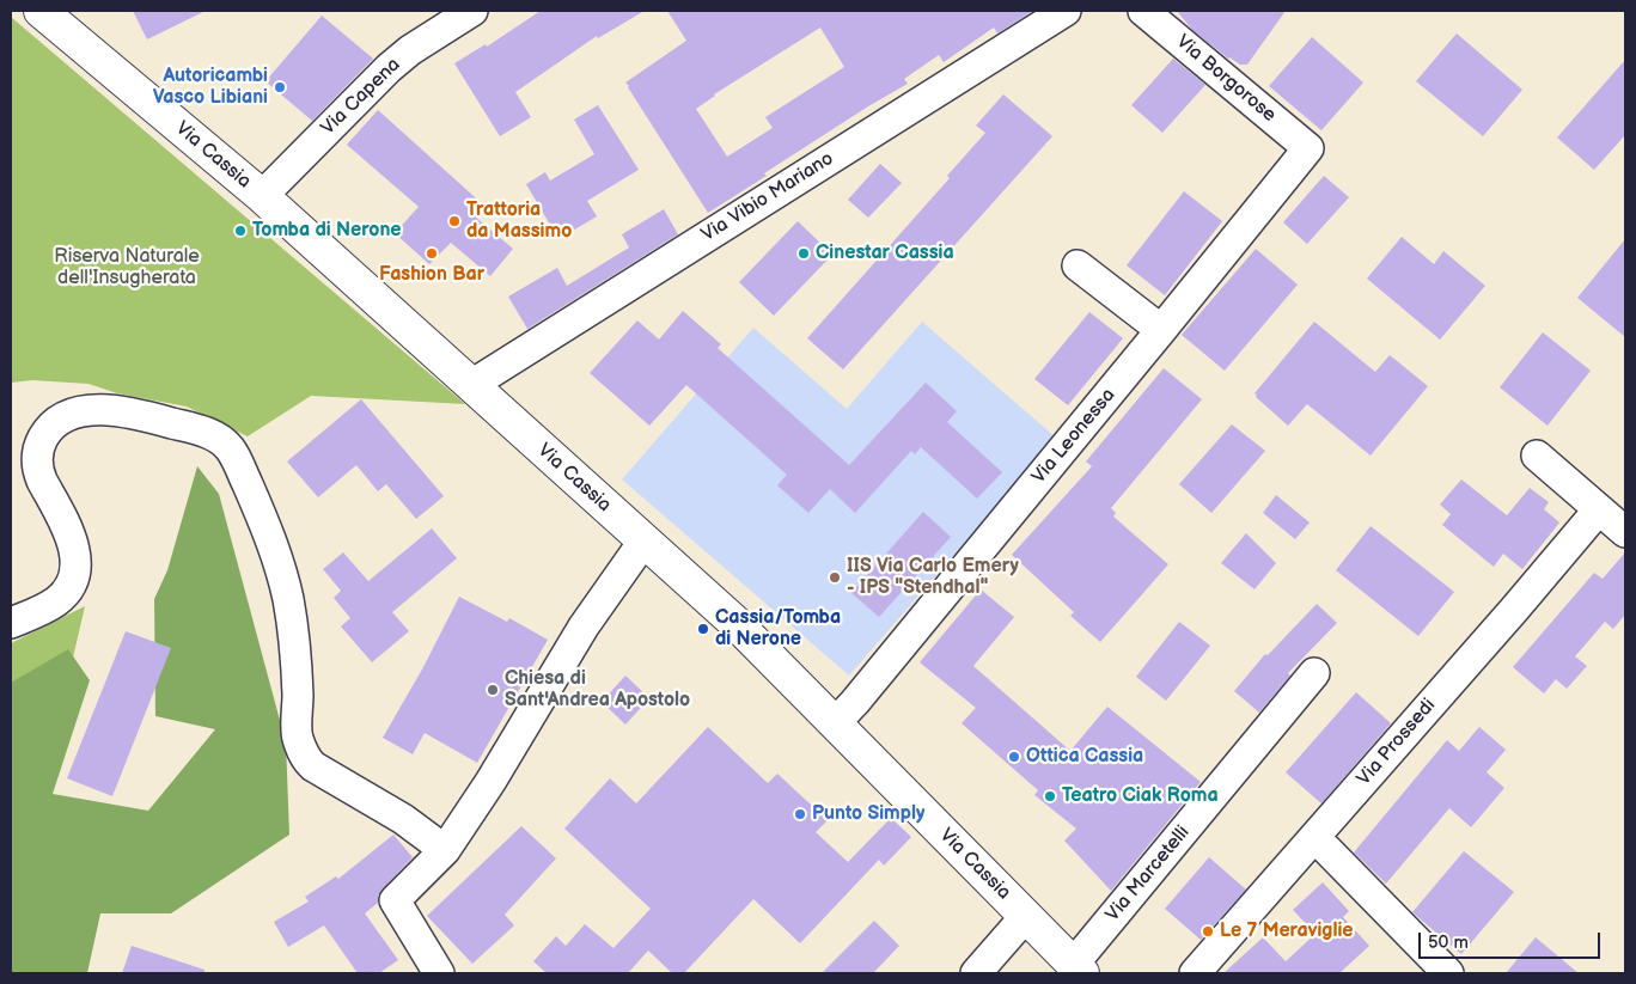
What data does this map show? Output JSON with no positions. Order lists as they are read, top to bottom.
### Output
{
  "streets": {
    "main road": ["Via Cassia"],
    "street": [
      "Via Borgorose",
      "Via Capena",
      "Via Vibio Mariano",
      "Via Leonessa",
      "Via Prossedi",
      "Via Marcetelli"
    ]
  },
  "crossings": [
    ["Via Borgorose", "Via Leonessa"],
    ["Via Capena", "Via Cassia"],
    ["Via Cassia", "Via Vibio Mariano"],
    ["Via Cassia", "Via Leonessa"],
    ["Via Cassia", "Via Marcetelli"]
  ],
  "parks": ["Riserva Naturale dell'Insugherata"],
  "places": [
    "Autoricambi Vasco Libiani",
    "Trattoria da Massimo",
    "Tomba di Nerone",
    "Fashion Bar",
    "Cinestar Cassia",
    "IIS Via Carlo Emery - IPS \"Stendhal\"",
    "Cassia/Tomba di Nerone",
    "Chiesa di Sant'Andrea Apostolo",
    "Ottica Cassia",
    "Teatro Ciak Roma",
    "Punto Simply",
    "Le 7 Meraviglie"
  ],
  "scale_bar": "50 m"
}
